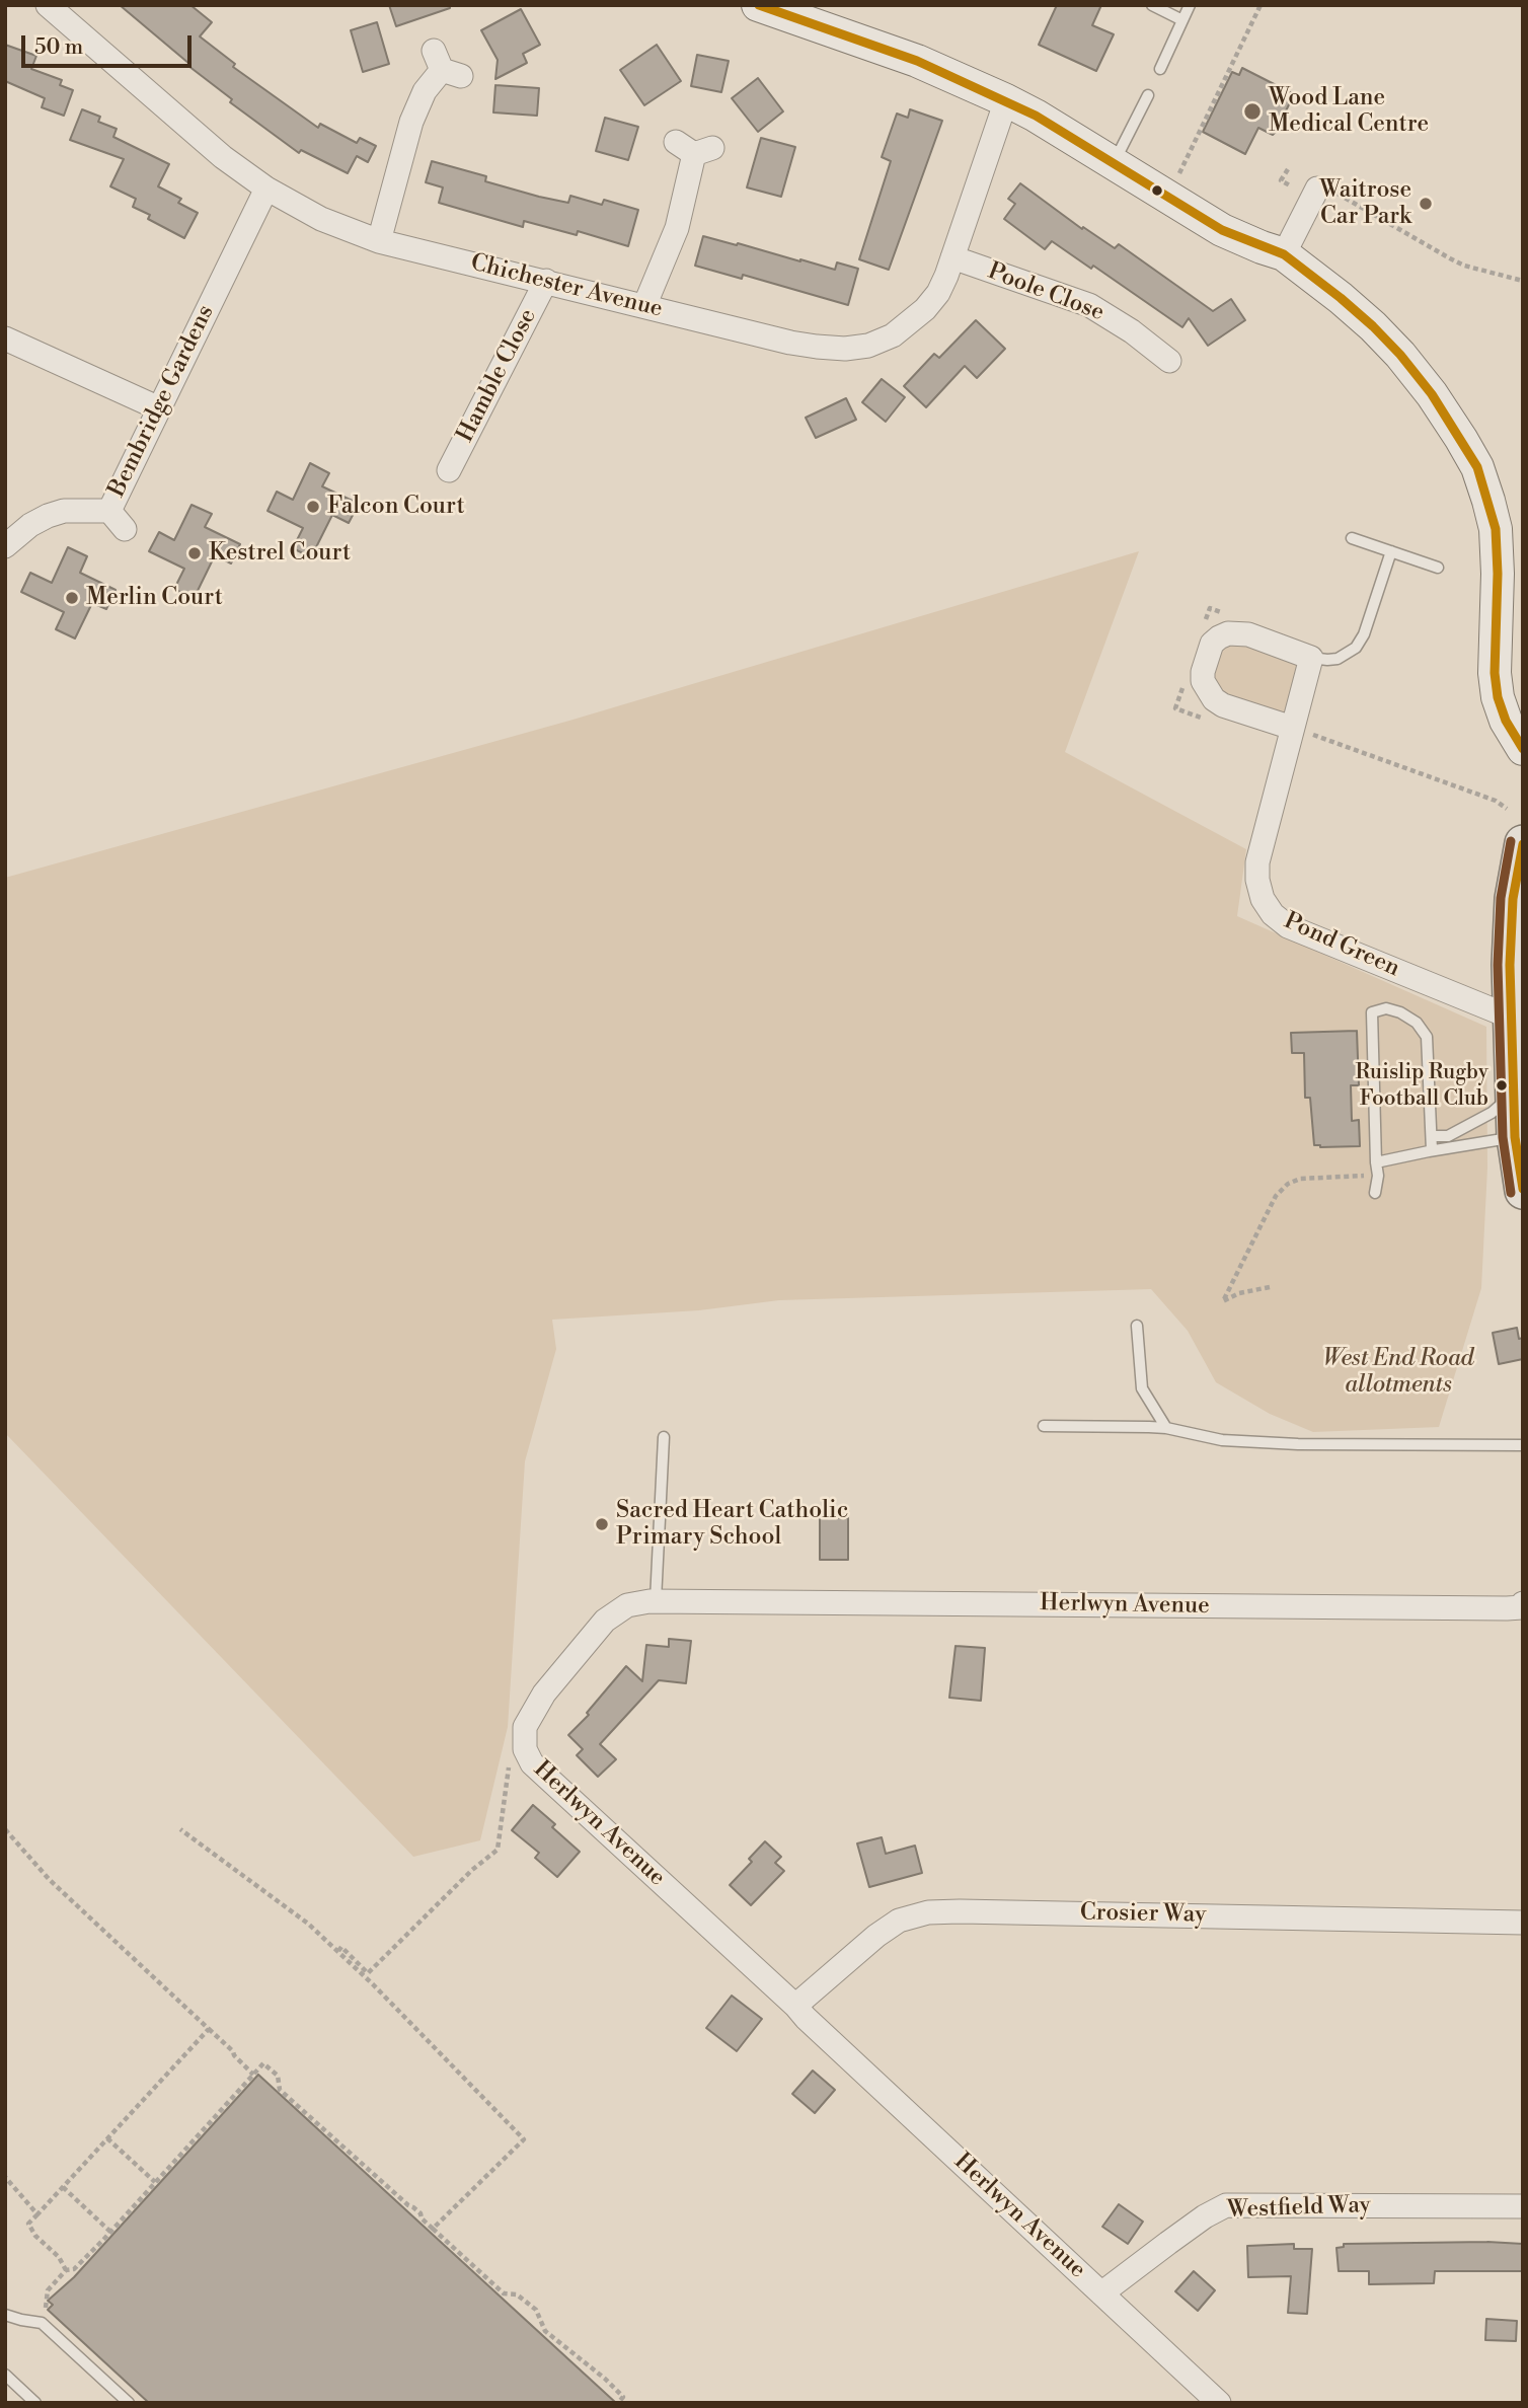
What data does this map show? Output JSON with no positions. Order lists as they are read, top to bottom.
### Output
{
  "streets": {
    "street": [
      "Chichester Avenue",
      "Poole Close",
      "Hamble Close",
      "Bembridge Gardens",
      "Pond Green",
      "Herlwyn Avenue",
      "Crosier Way",
      "Westfield Way"
    ]
  },
  "crossings": [
    ["Chichester Avenue", "Poole Close"],
    ["Chichester Avenue", "Hamble Close"],
    ["Chichester Avenue", "Bembridge Gardens"],
    ["Herlwyn Avenue", "Crosier Way"],
    ["Herlwyn Avenue", "Westfield Way"]
  ],
  "parks": ["West End Road allotments"],
  "places": [
    "Wood Lane Medical Centre",
    "Waitrose Car Park",
    "Falcon Court",
    "Kestrel Court",
    "Merlin Court",
    "Ruislip Rugby Football Club",
    "Sacred Heart Catholic Primary School"
  ],
  "scale_bar": "50 m"
}
